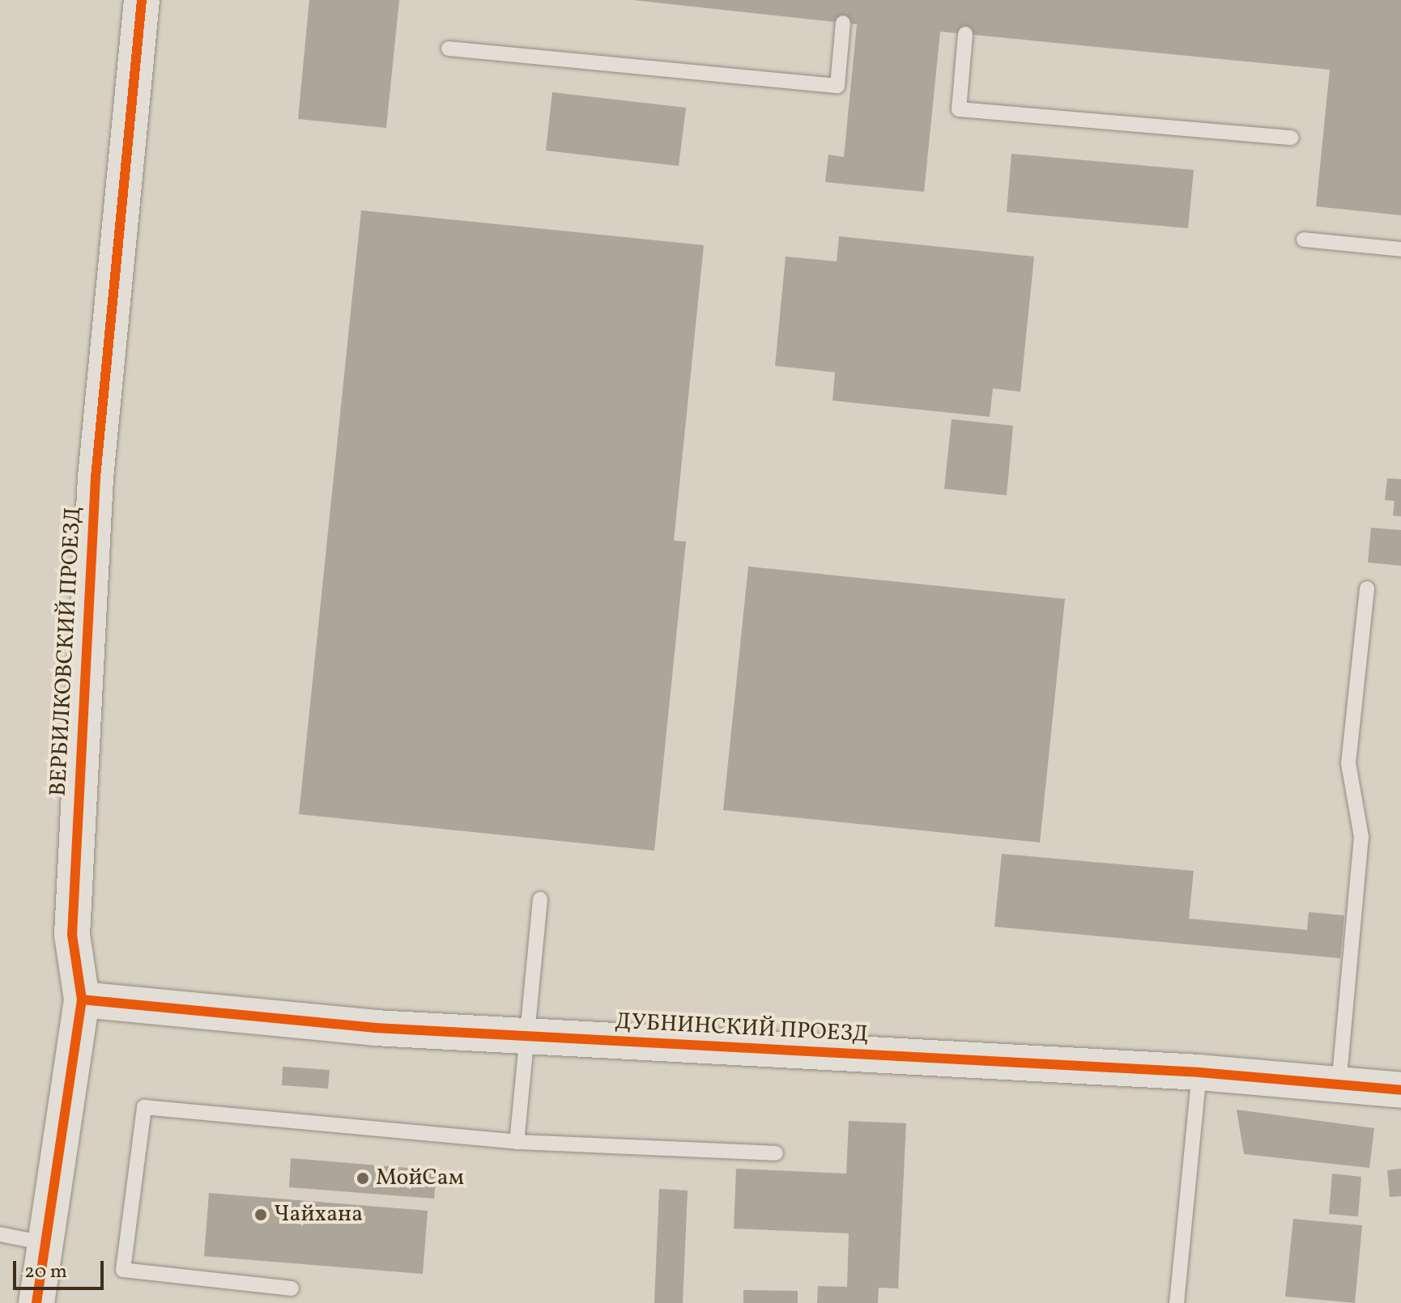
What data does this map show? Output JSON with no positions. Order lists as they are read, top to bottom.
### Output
{
  "streets": {
    "street": ["ВЕРБИЛКОВСКИЙ ПРОЕЗД", "ДУБНИНСКИЙ ПРОЕЗД"]
  },
  "crossings": [
    ["ВЕРБИЛКОВСКИЙ ПРОЕЗД", "ДУБНИНСКИЙ ПРОЕЗД"]
  ],
  "places": ["МойСам", "Чайхана"],
  "scale_bar": "20 m"
}
